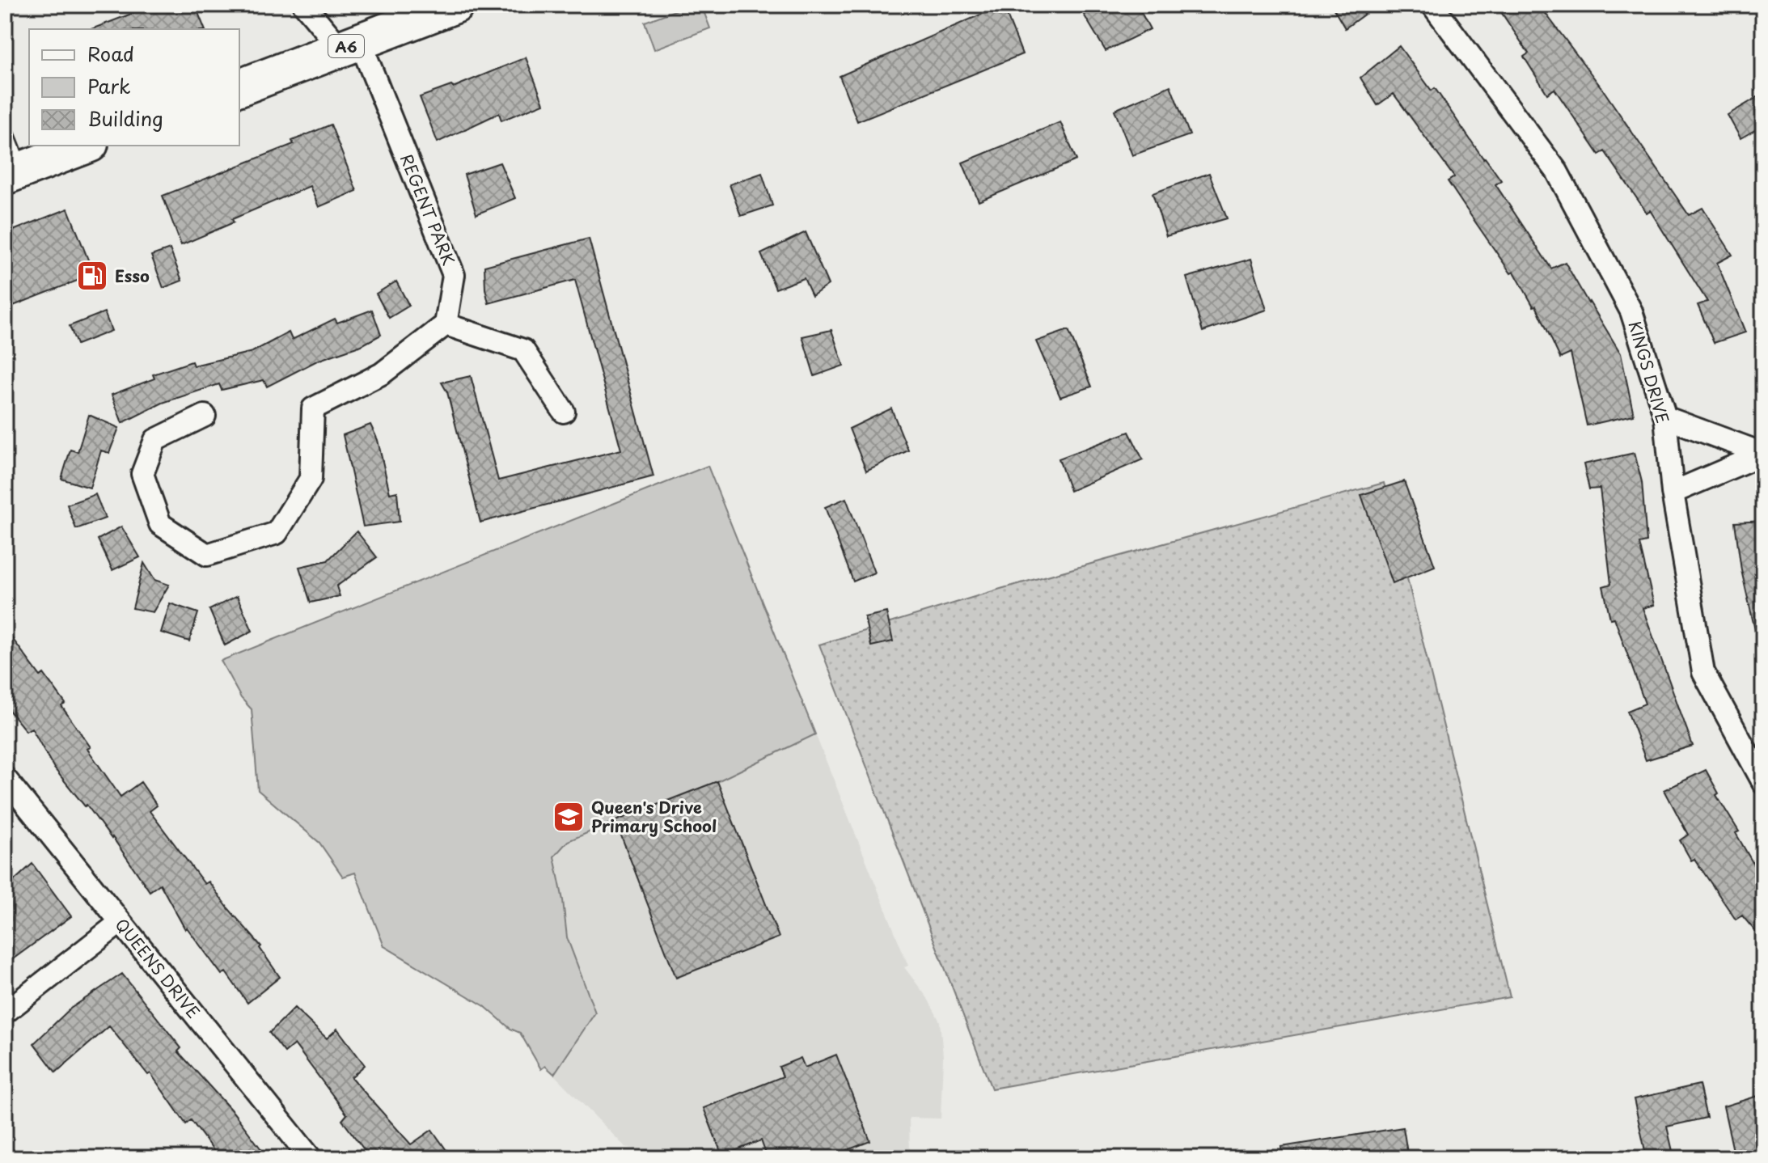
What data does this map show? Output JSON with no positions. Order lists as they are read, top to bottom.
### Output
{
  "streets": {
    "highway": ["A6"],
    "street": ["REGENT PARK", "KINGS DRIVE", "QUEENS DRIVE"]
  },
  "crossings": [
    ["A6", "REGENT PARK"]
  ],
  "places": {
    "fuel station": ["Esso"],
    "school or university": ["Queen's Drive Primary School"]
  },
  "legend": ["Road", "Park", "Building"]
}
